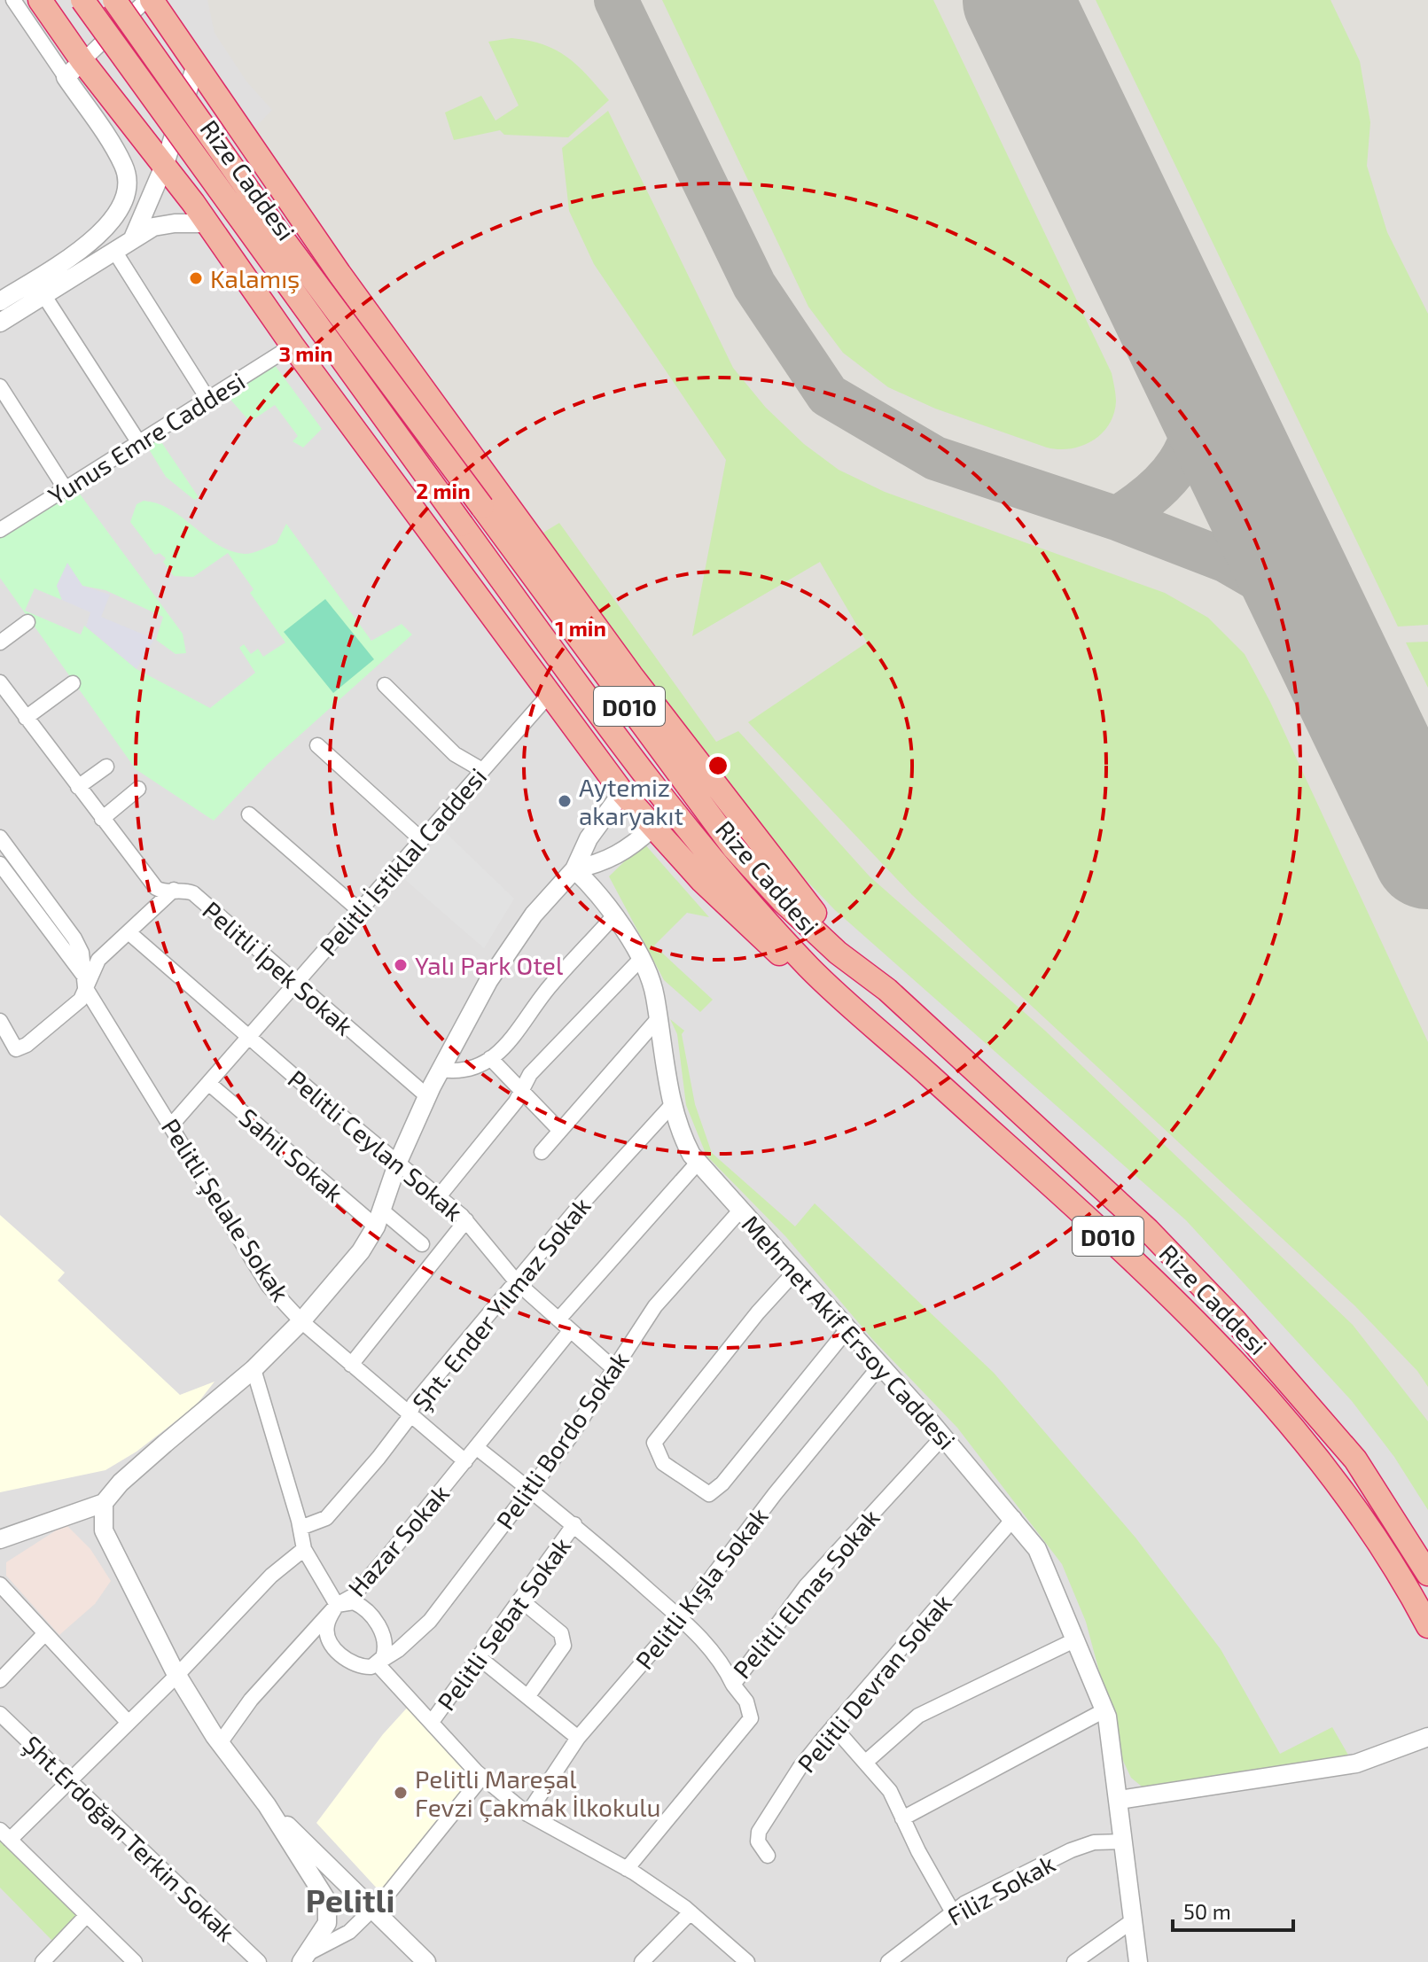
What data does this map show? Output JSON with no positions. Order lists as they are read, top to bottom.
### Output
{
  "streets": {
    "highway": ["Rize Caddesi", "D010"],
    "street": [
      "Yunus Emre Caddesi",
      "Pelitli İstiklal Caddesi",
      "Pelitli İpek Sokak",
      "Pelitli Ceylan Sokak",
      "Sahil Sokak",
      "Pelitli Şelale Sokak",
      "Şht. Ender Yılmaz Sokak",
      "Mehmet Akif Ersoy Caddesi",
      "Pelitli Bordo Sokak",
      "Hazar Sokak",
      "Pelitli Kışla Sokak",
      "Pelitli Elmas Sokak",
      "Pelitli Sebat Sokak",
      "Pelitli Devran Sokak",
      "Şht.Erdoğan Terkin Sokak",
      "Filiz Sokak"
    ]
  },
  "crossings": [
    ["Pelitli İstiklal Caddesi", "Pelitli İpek Sokak"],
    ["Pelitli İstiklal Caddesi", "Pelitli Ceylan Sokak"],
    ["Pelitli İstiklal Caddesi", "Sahil Sokak"],
    ["Pelitli İstiklal Caddesi", "Pelitli Şelale Sokak"],
    ["Pelitli Ceylan Sokak", "Şht. Ender Yılmaz Sokak"],
    ["Pelitli Ceylan Sokak", "Pelitli Bordo Sokak"],
    ["Pelitli Ceylan Sokak", "Hazar Sokak"],
    ["Pelitli Şelale Sokak", "Şht. Ender Yılmaz Sokak"],
    ["Pelitli Şelale Sokak", "Hazar Sokak"],
    ["Şht. Ender Yılmaz Sokak", "Mehmet Akif Ersoy Caddesi"],
    ["Mehmet Akif Ersoy Caddesi", "Pelitli Bordo Sokak"],
    ["Mehmet Akif Ersoy Caddesi", "Pelitli Kışla Sokak"],
    ["Mehmet Akif Ersoy Caddesi", "Pelitli Elmas Sokak"],
    ["Mehmet Akif Ersoy Caddesi", "Pelitli Devran Sokak"],
    ["Mehmet Akif Ersoy Caddesi", "Filiz Sokak"],
    ["Pelitli Bordo Sokak", "Hazar Sokak"],
    ["Pelitli Bordo Sokak", "Pelitli Elmas Sokak"],
    ["Hazar Sokak", "Pelitli Elmas Sokak"],
    ["Pelitli Kışla Sokak", "Pelitli Elmas Sokak"],
    ["Pelitli Elmas Sokak", "Pelitli Sebat Sokak"]
  ],
  "districts": ["Pelitli"],
  "places": [
    "Kalamış",
    "Aytemiz akaryakıt",
    "Yalı Park Otel",
    "Pelitli Mareşal Fevzi Çakmak İlkokulu"
  ],
  "scale_bar": "50 m",
  "rings": ["3 min", "2 min", "1 min"]
}
